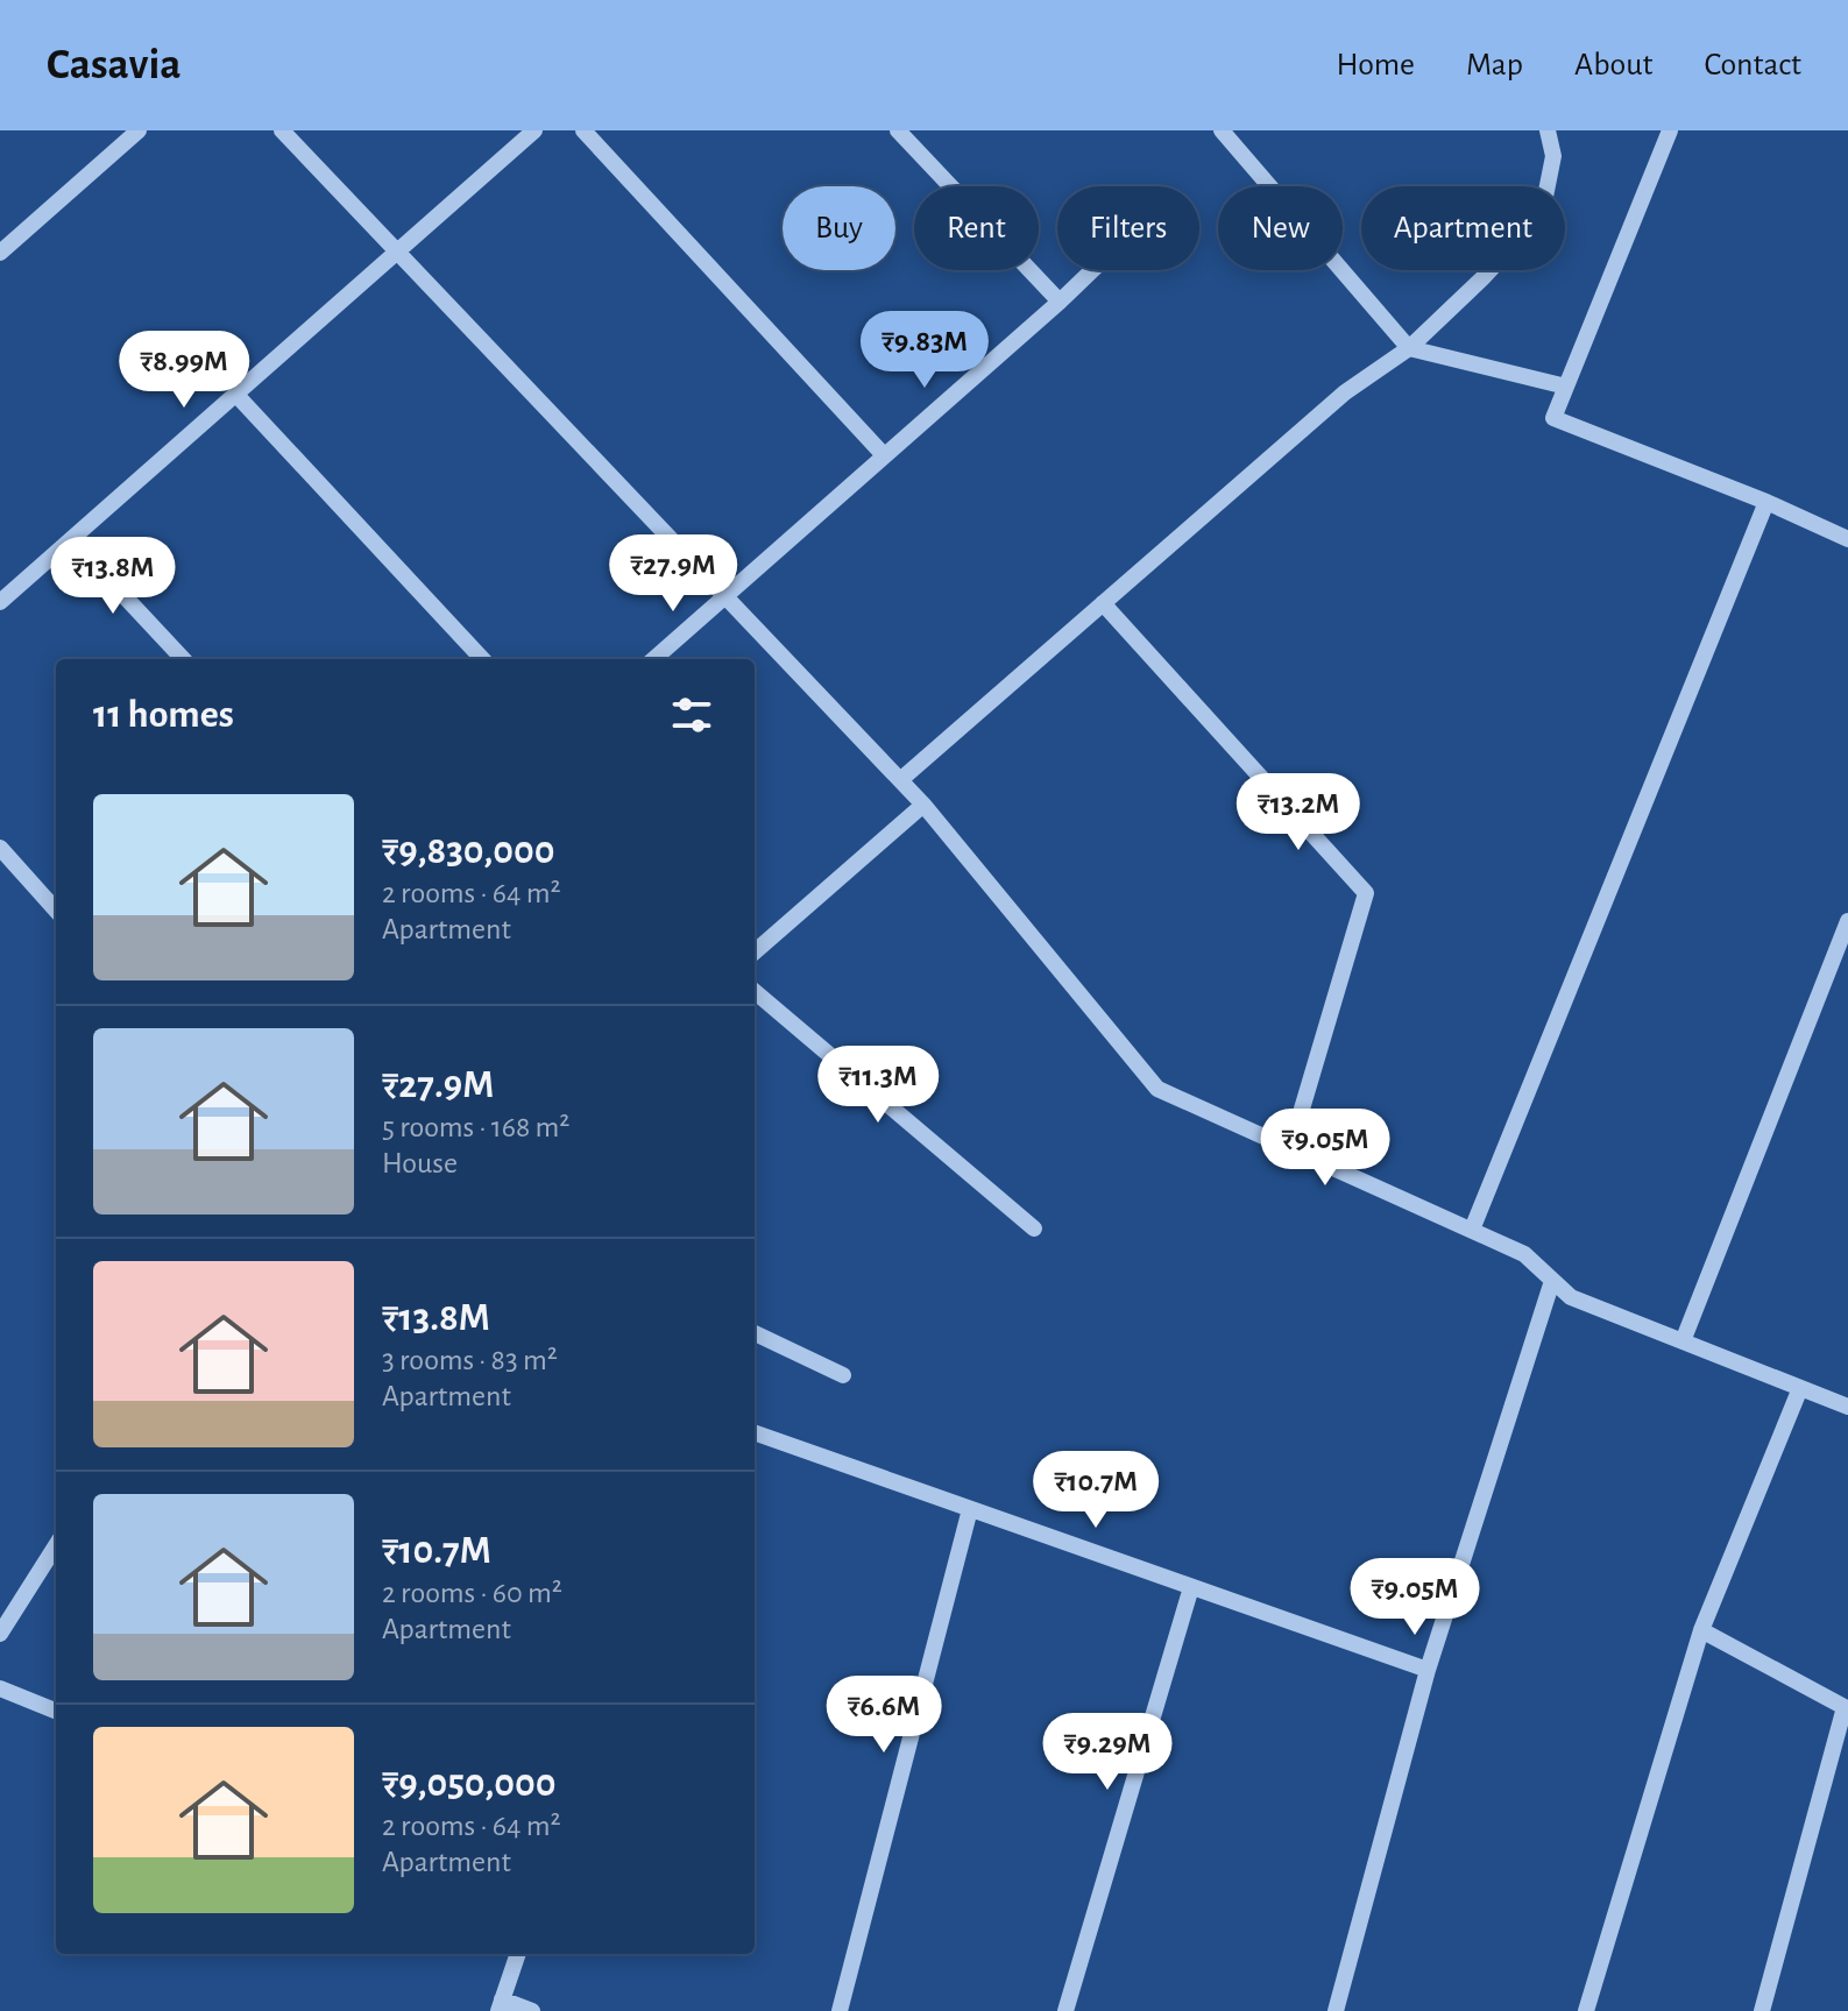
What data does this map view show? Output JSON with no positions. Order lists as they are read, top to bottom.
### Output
{
  "page": {
    "header": "Casavia",
    "nav": [
      "Home",
      "Map",
      "About",
      "Contact"
    ],
    "chip": [
      "Buy",
      "Rent",
      "Filters",
      "New",
      "Apartment"
    ],
    "price": [
      "₹9.83M",
      "₹8.99M",
      "₹27.9M",
      "₹13.8M",
      "₹13.2M",
      "₹11.3M",
      "₹9.05M",
      "₹10.7M",
      "₹9.05M",
      "₹6.6M",
      "₹9.29M"
    ],
    "heading": "11 homes",
    "list": [
      {
        "name": "₹9,830,000",
        "note": "2 rooms · 64 m² · Apartment"
      },
      {
        "name": "₹27.9M",
        "note": "5 rooms · 168 m² · House"
      },
      {
        "name": "₹13.8M",
        "note": "3 rooms · 83 m² · Apartment"
      },
      {
        "name": "₹10.7M",
        "note": "2 rooms · 60 m² · Apartment"
      },
      {
        "name": "₹9,050,000",
        "note": "2 rooms · 64 m² · Apartment"
      }
    ]
  }
}
